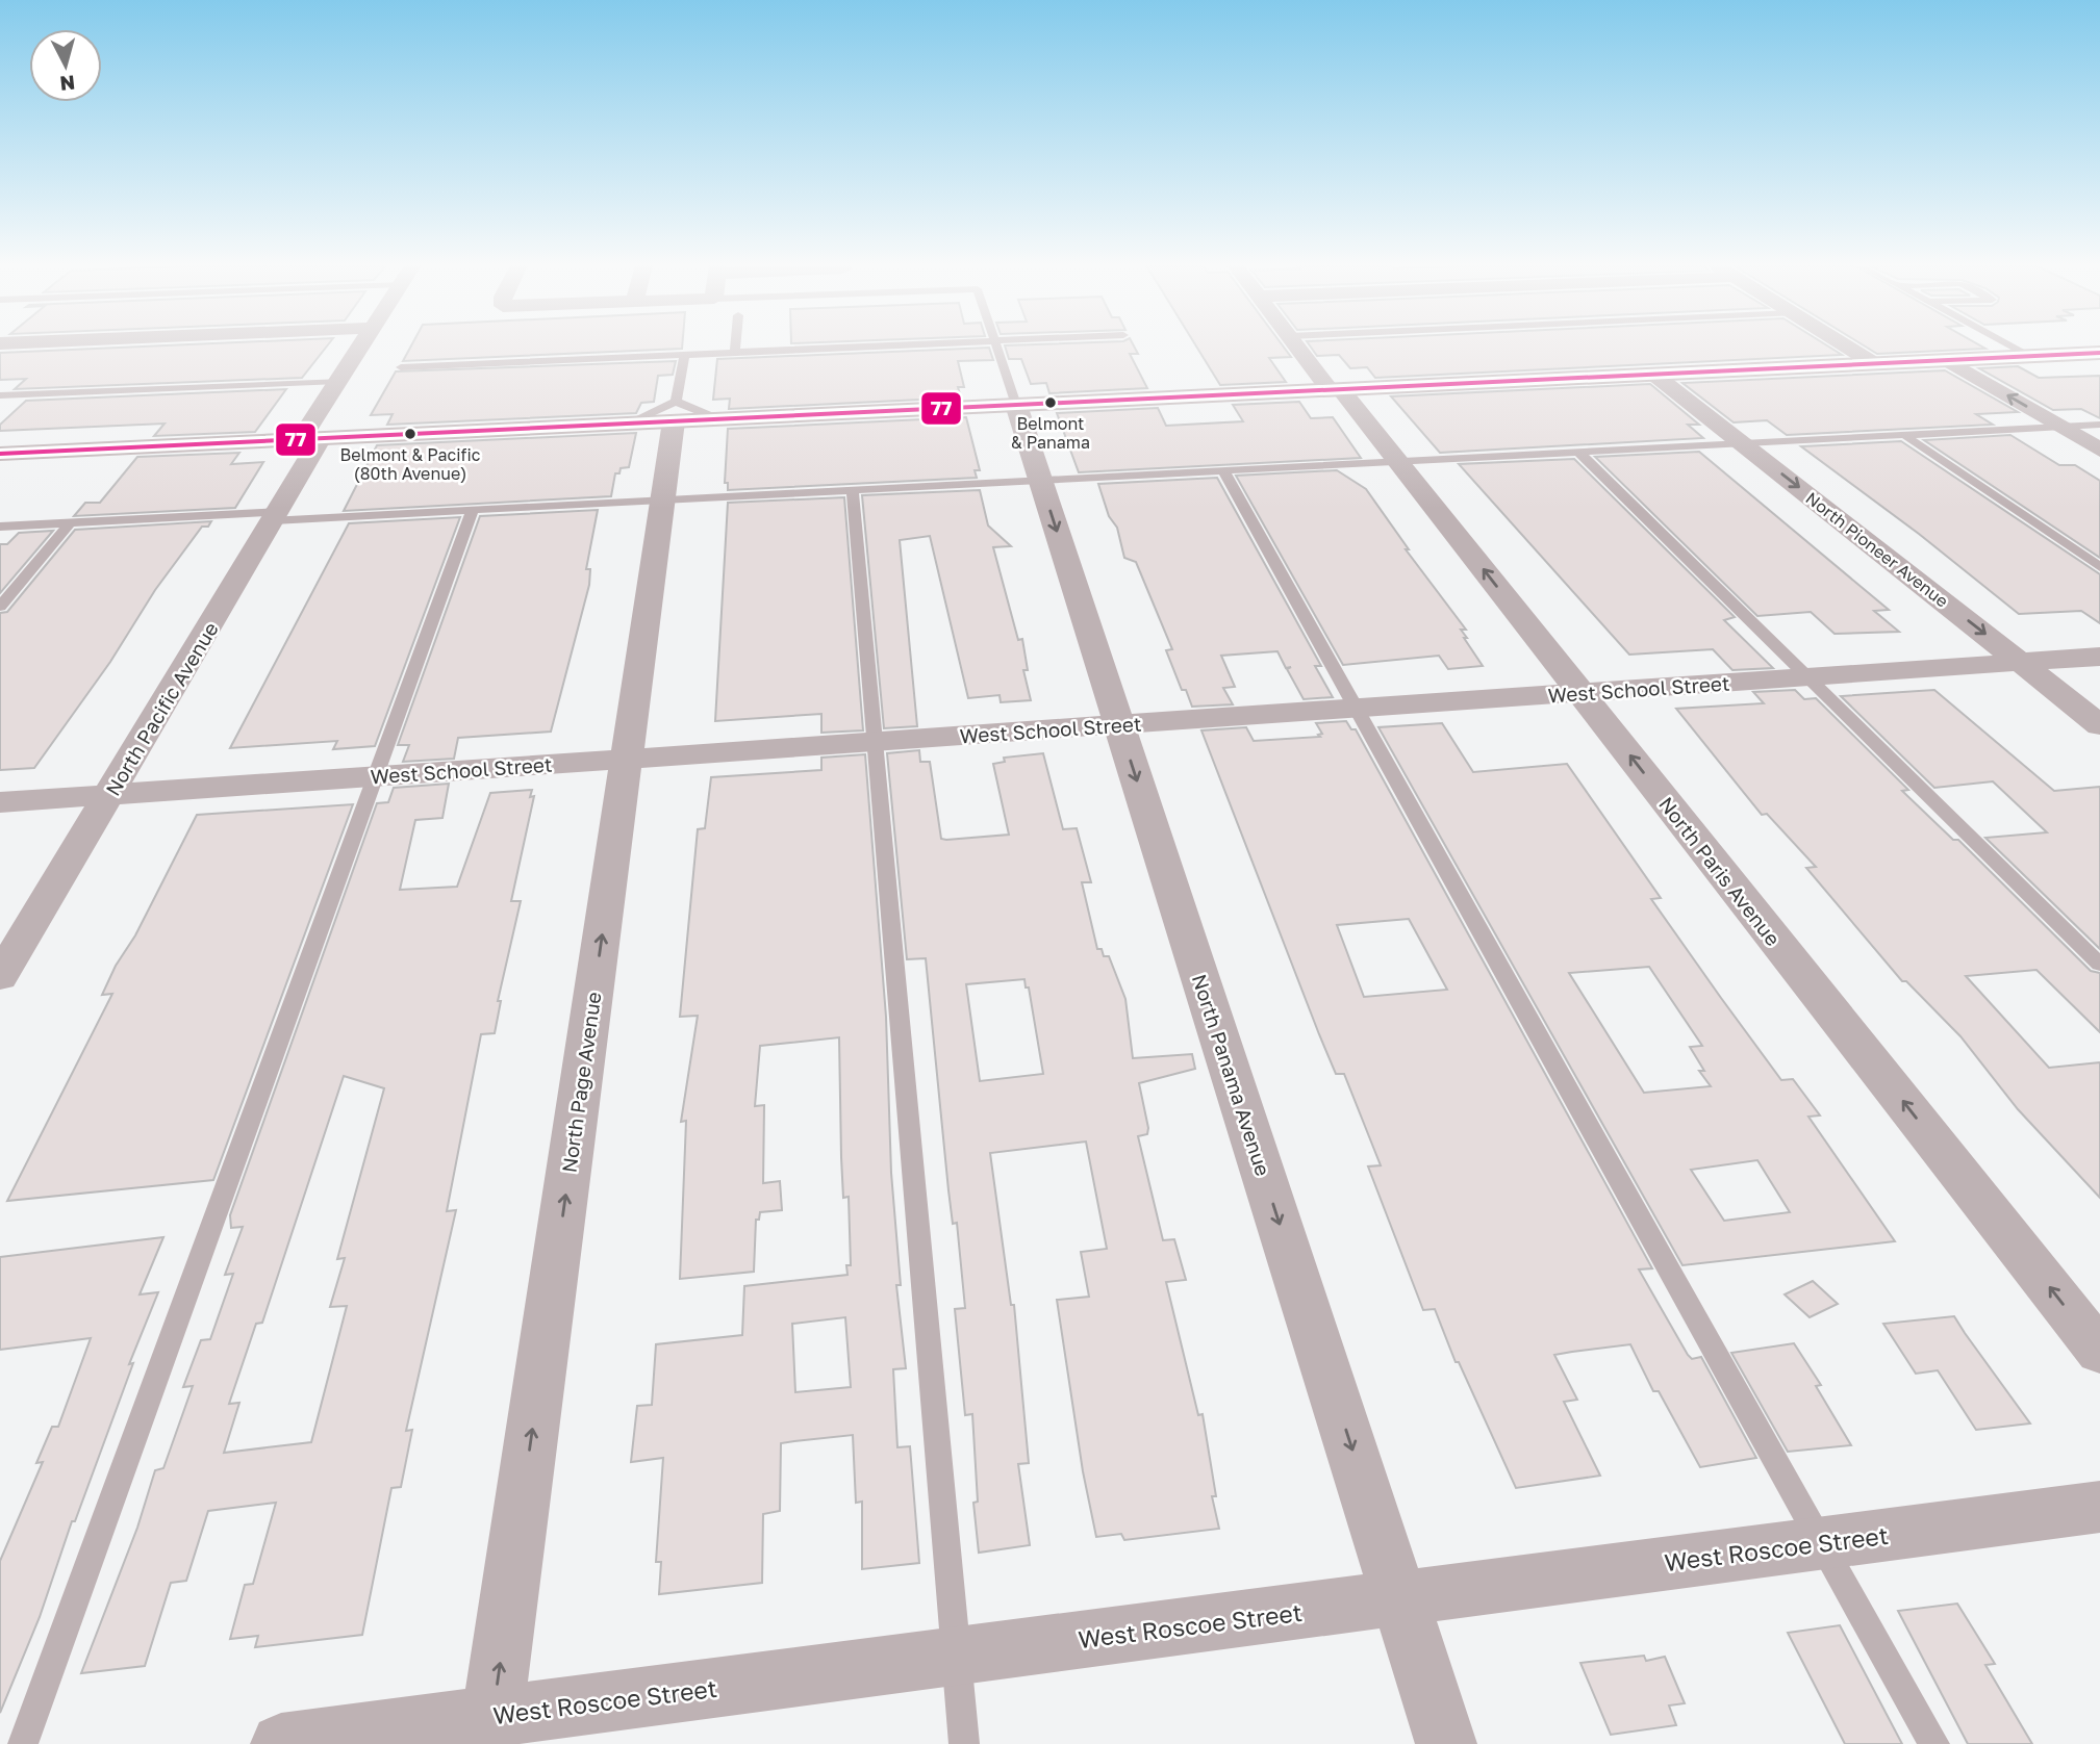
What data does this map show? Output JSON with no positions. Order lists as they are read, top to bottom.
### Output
{
  "streets": {
    "street": [
      "North Pioneer Avenue",
      "West School Street",
      "North Pacific Avenue",
      "North Paris Avenue",
      "North Panama Avenue",
      "North Page Avenue",
      "West Roscoe Street"
    ]
  },
  "crossings": [
    ["North Pioneer Avenue", "West School Street"],
    ["West School Street", "North Pacific Avenue"],
    ["West School Street", "North Paris Avenue"],
    ["West School Street", "North Panama Avenue"],
    ["West School Street", "North Page Avenue"],
    ["North Panama Avenue", "West Roscoe Street"],
    ["North Page Avenue", "West Roscoe Street"]
  ],
  "one_way": ["North Paris Avenue", "North Panama Avenue", "North Page Avenue"],
  "places": ["Belmont & Panama", "Belmont & Pacific (80th Avenue)"],
  "lines": ["transit line 77"],
  "north": "bottom"
}
